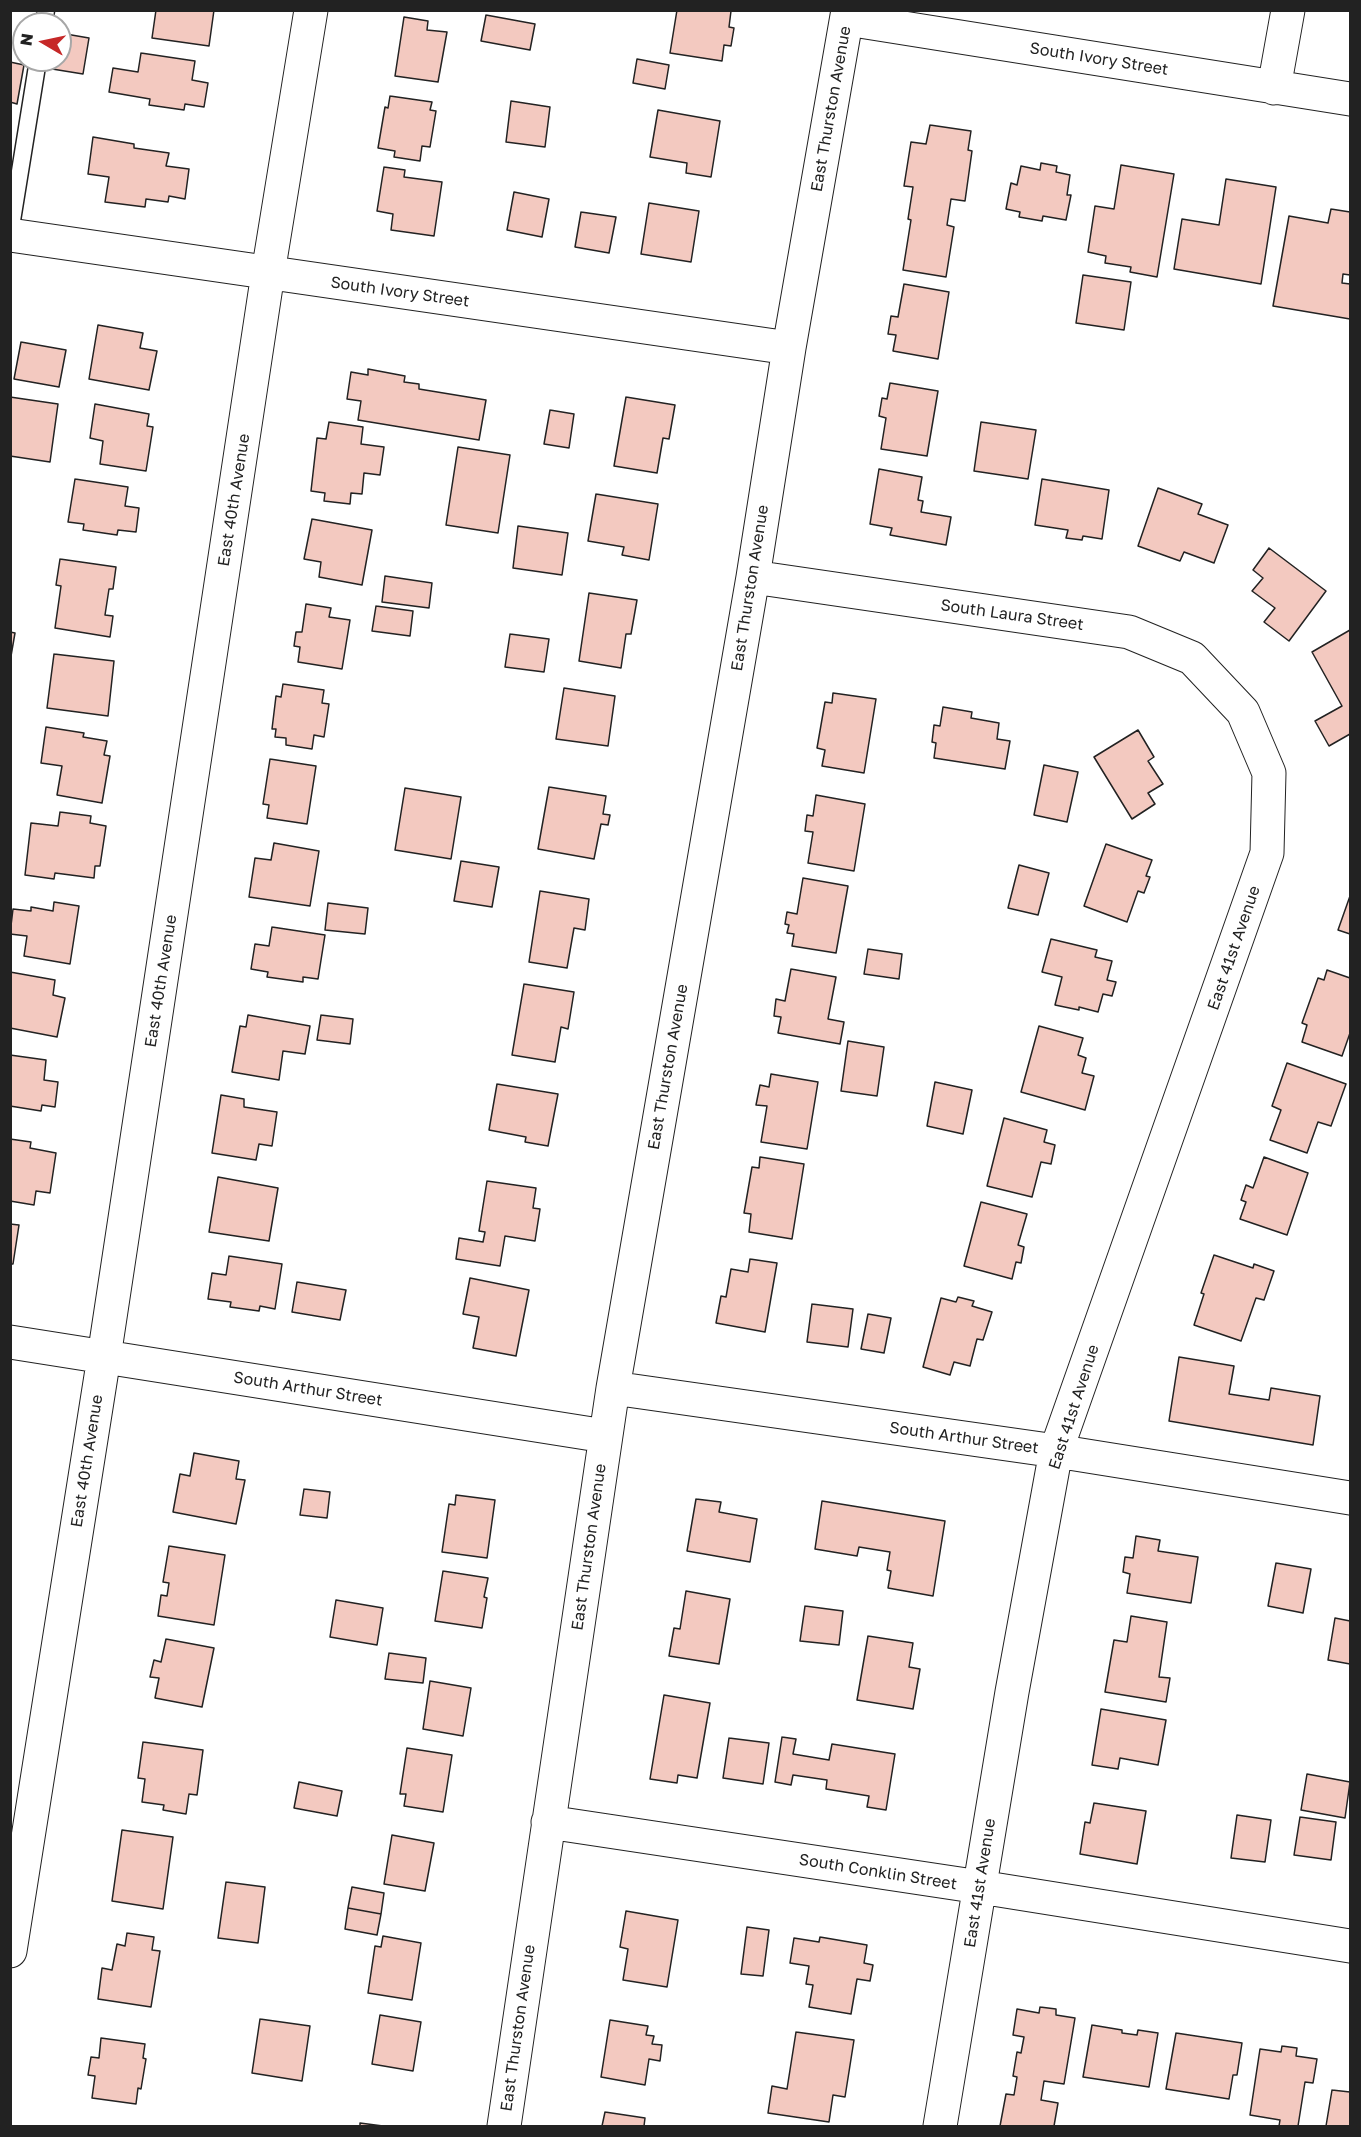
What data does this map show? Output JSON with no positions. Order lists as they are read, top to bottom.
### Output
{
  "streets": {
    "street": [
      "South Ivory Street",
      "East Thurston Avenue",
      "East 40th Avenue",
      "South Laura Street",
      "East 41st Avenue",
      "South Arthur Street",
      "South Conklin Street"
    ]
  },
  "crossings": [
    ["South Ivory Street", "East Thurston Avenue"],
    ["South Ivory Street", "East 40th Avenue"],
    ["East Thurston Avenue", "South Laura Street"],
    ["East Thurston Avenue", "South Arthur Street"],
    ["East Thurston Avenue", "South Conklin Street"],
    ["East 40th Avenue", "South Arthur Street"],
    ["South Laura Street", "East 41st Avenue"],
    ["East 41st Avenue", "South Arthur Street"],
    ["East 41st Avenue", "South Conklin Street"]
  ],
  "north": "left"
}
